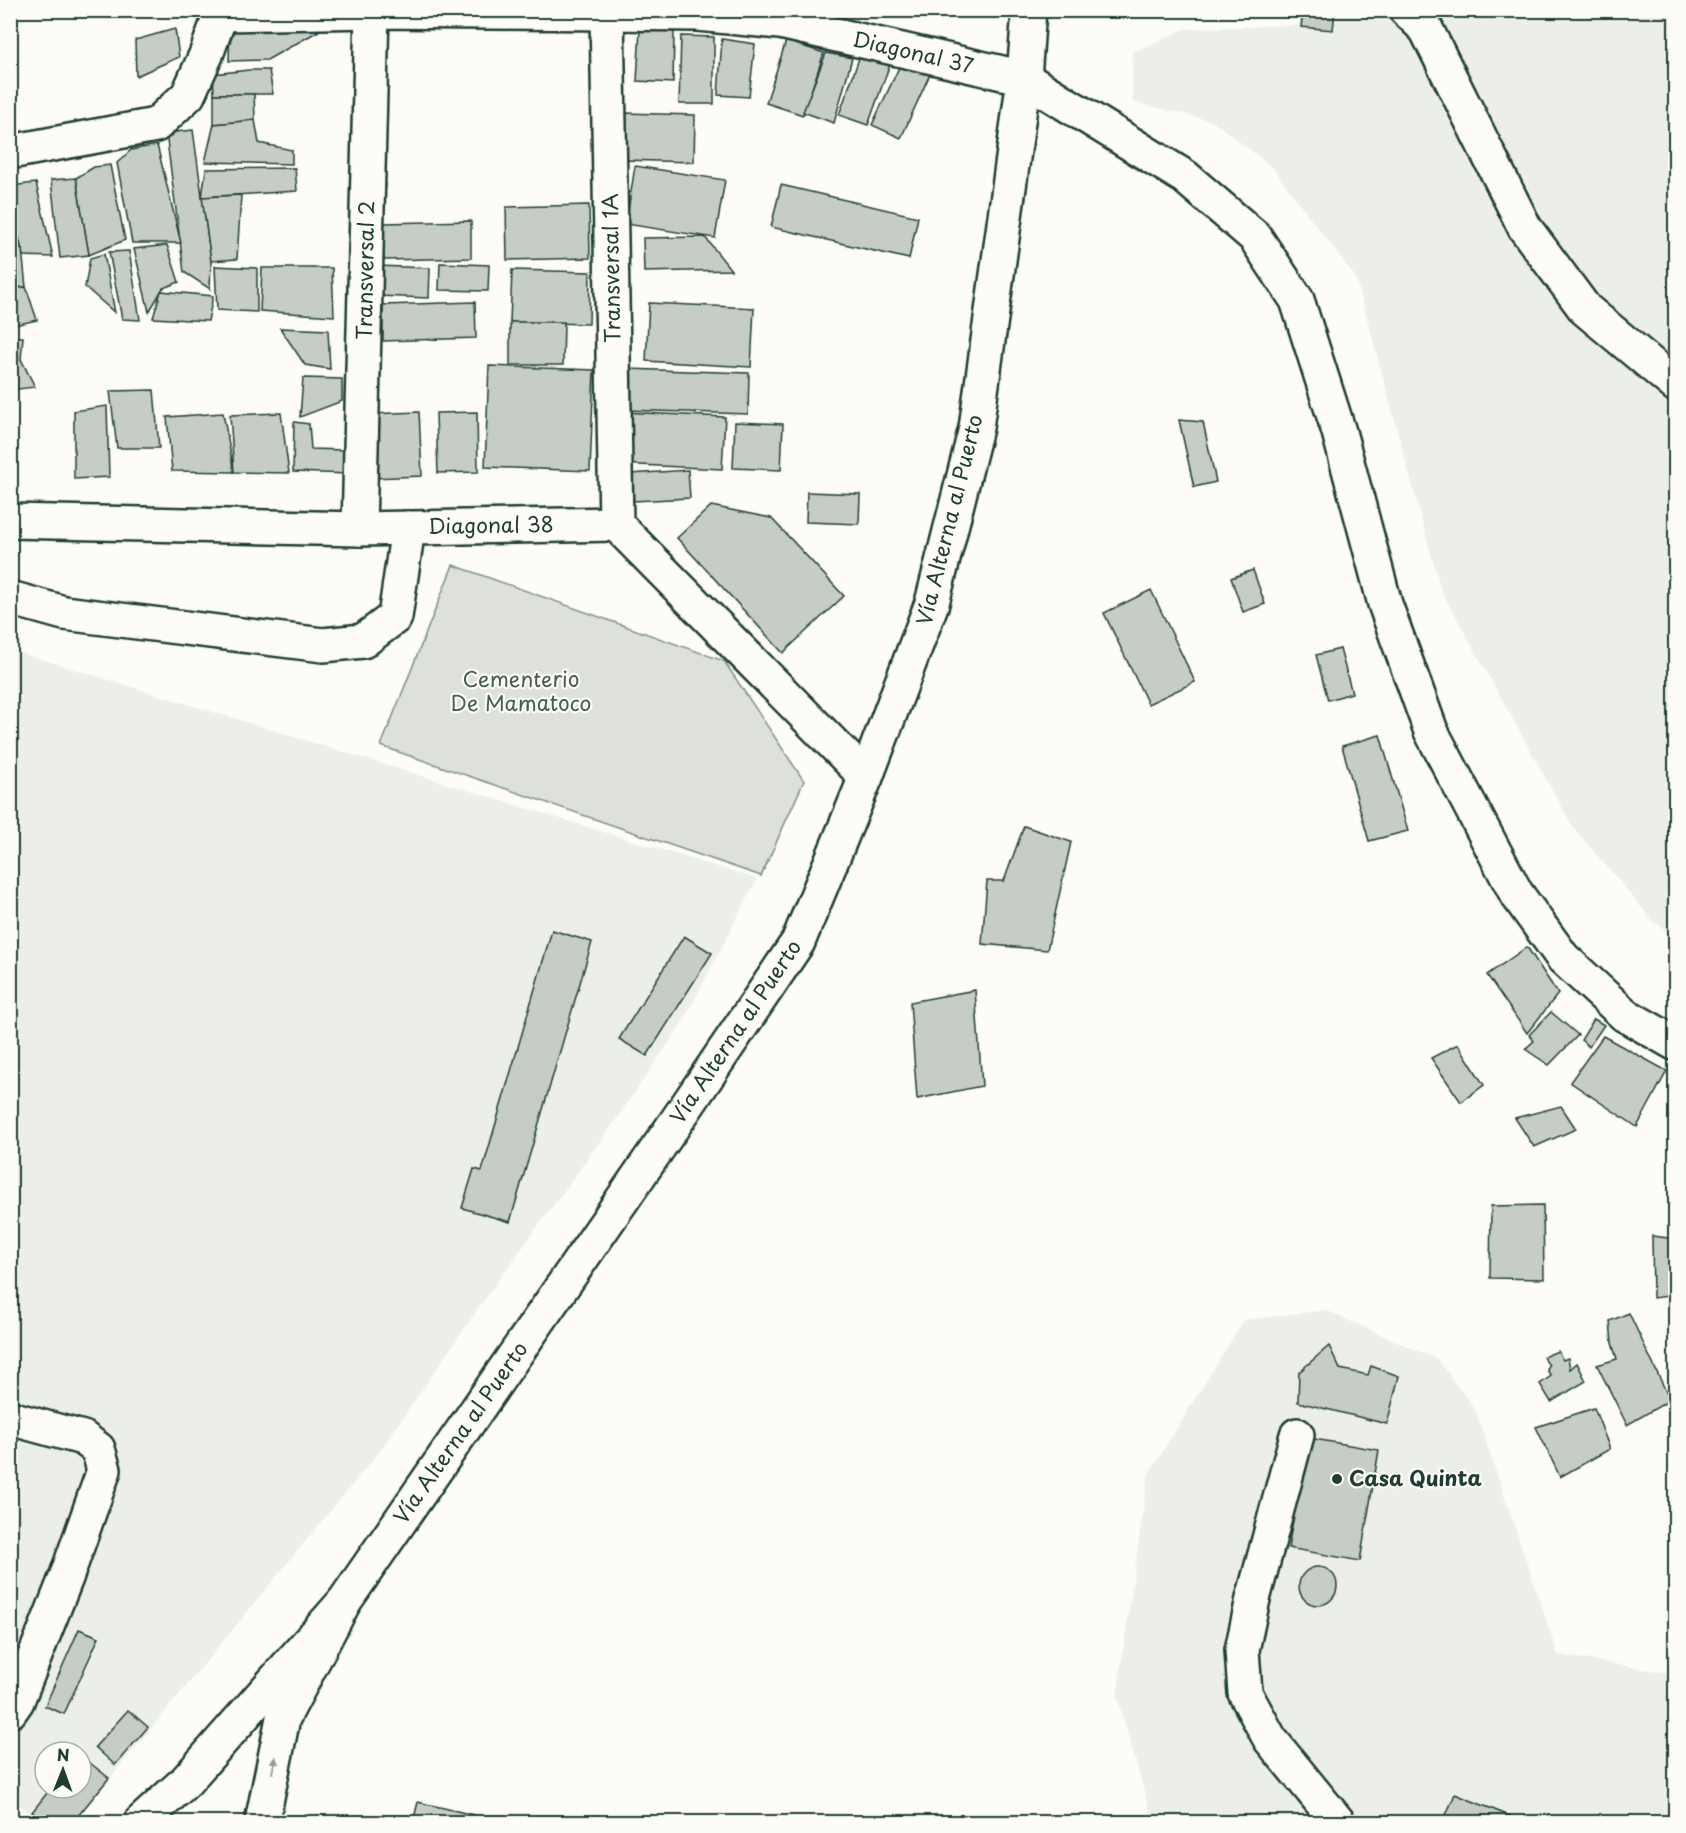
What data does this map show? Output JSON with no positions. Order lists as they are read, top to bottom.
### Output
{
  "streets": {
    "main road": [
      "Diagonal 37",
      "Transversal 1A",
      "Transversal 2",
      "Vía Alterna al Puerto",
      "Diagonal 38"
    ]
  },
  "crossings": [
    ["Diagonal 37", "Transversal 1A"],
    ["Diagonal 37", "Transversal 2"],
    ["Diagonal 37", "Vía Alterna al Puerto"],
    ["Transversal 1A", "Diagonal 38"],
    ["Transversal 2", "Diagonal 38"]
  ],
  "parks": ["Cementerio De Mamatoco"],
  "places": ["Casa Quinta"],
  "north": "top"
}
